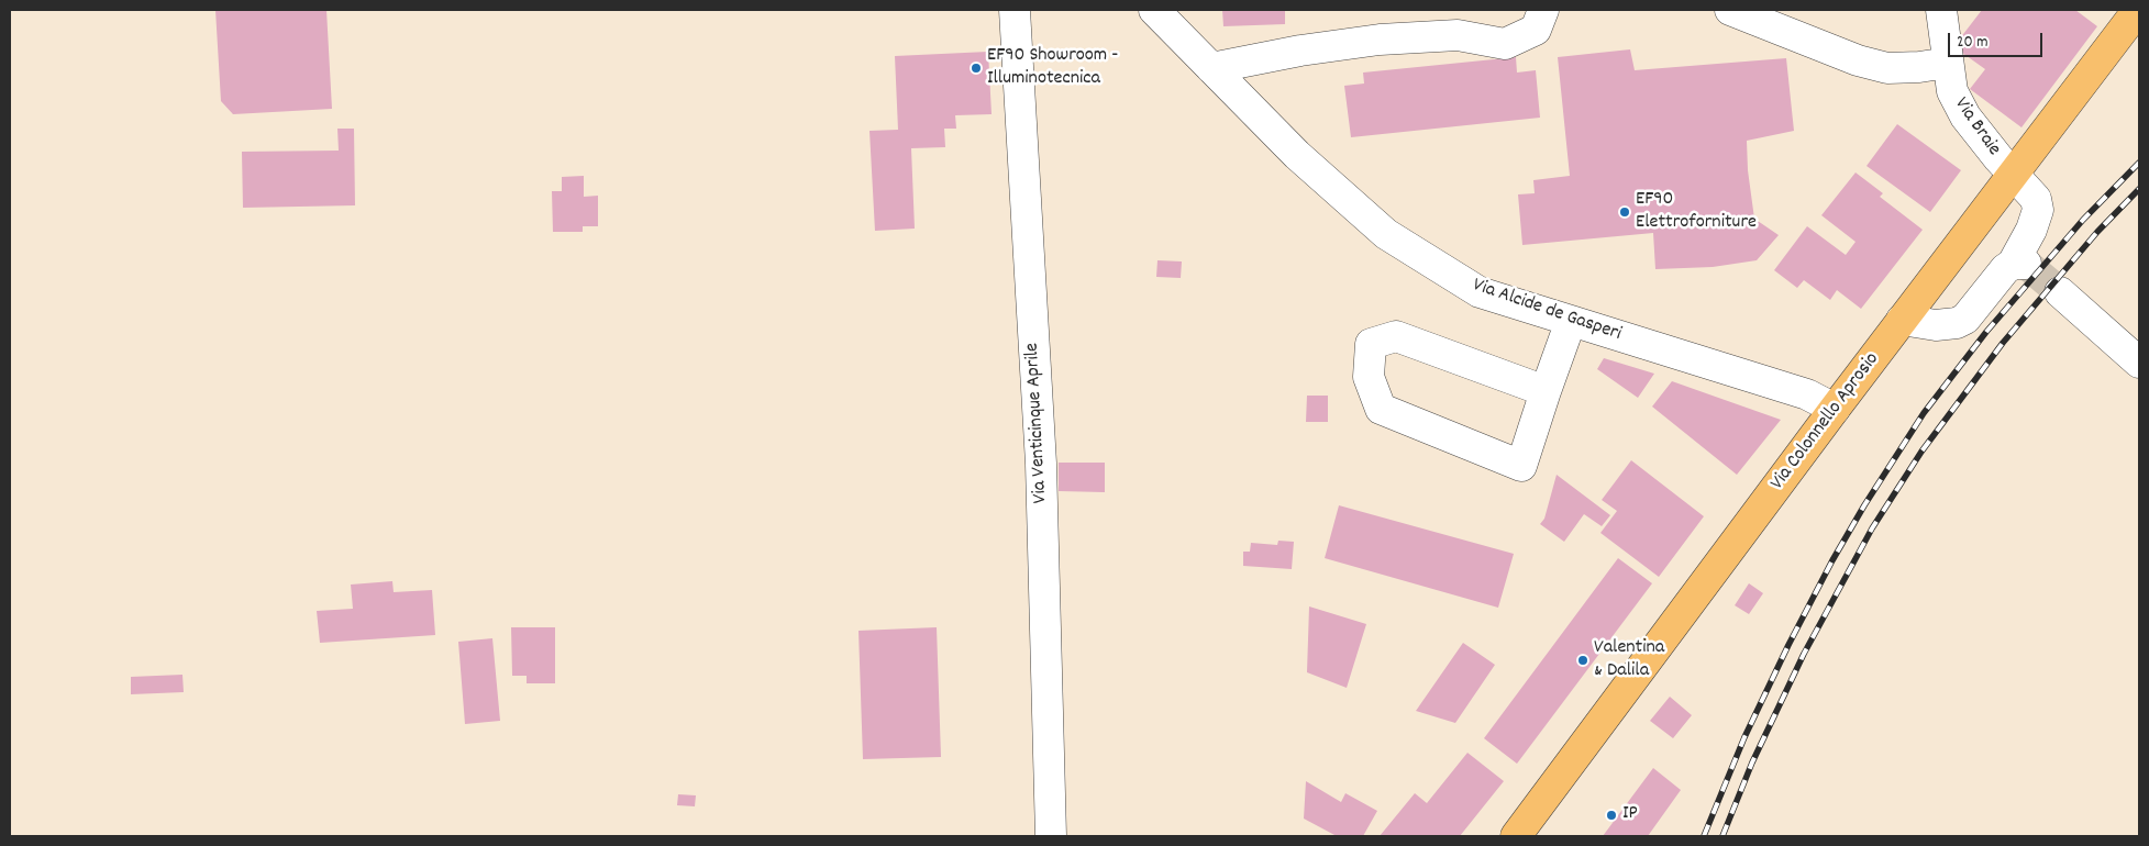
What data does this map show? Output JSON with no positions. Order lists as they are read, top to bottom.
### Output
{
  "streets": {
    "main road": ["Via Colonnello Aprosio"],
    "street": ["Via Braie", "Via Alcide de Gasperi", "Via Venticinque Aprile"]
  },
  "crossings": [
    ["Via Braie", "Via Colonnello Aprosio"],
    ["Via Alcide de Gasperi", "Via Colonnello Aprosio"]
  ],
  "places": [
    "EF90 Showroom - Illuminotecnica",
    "EF90 Elettroforniture",
    "Valentina & Dalila",
    "IP"
  ],
  "scale_bar": "20 m"
}
